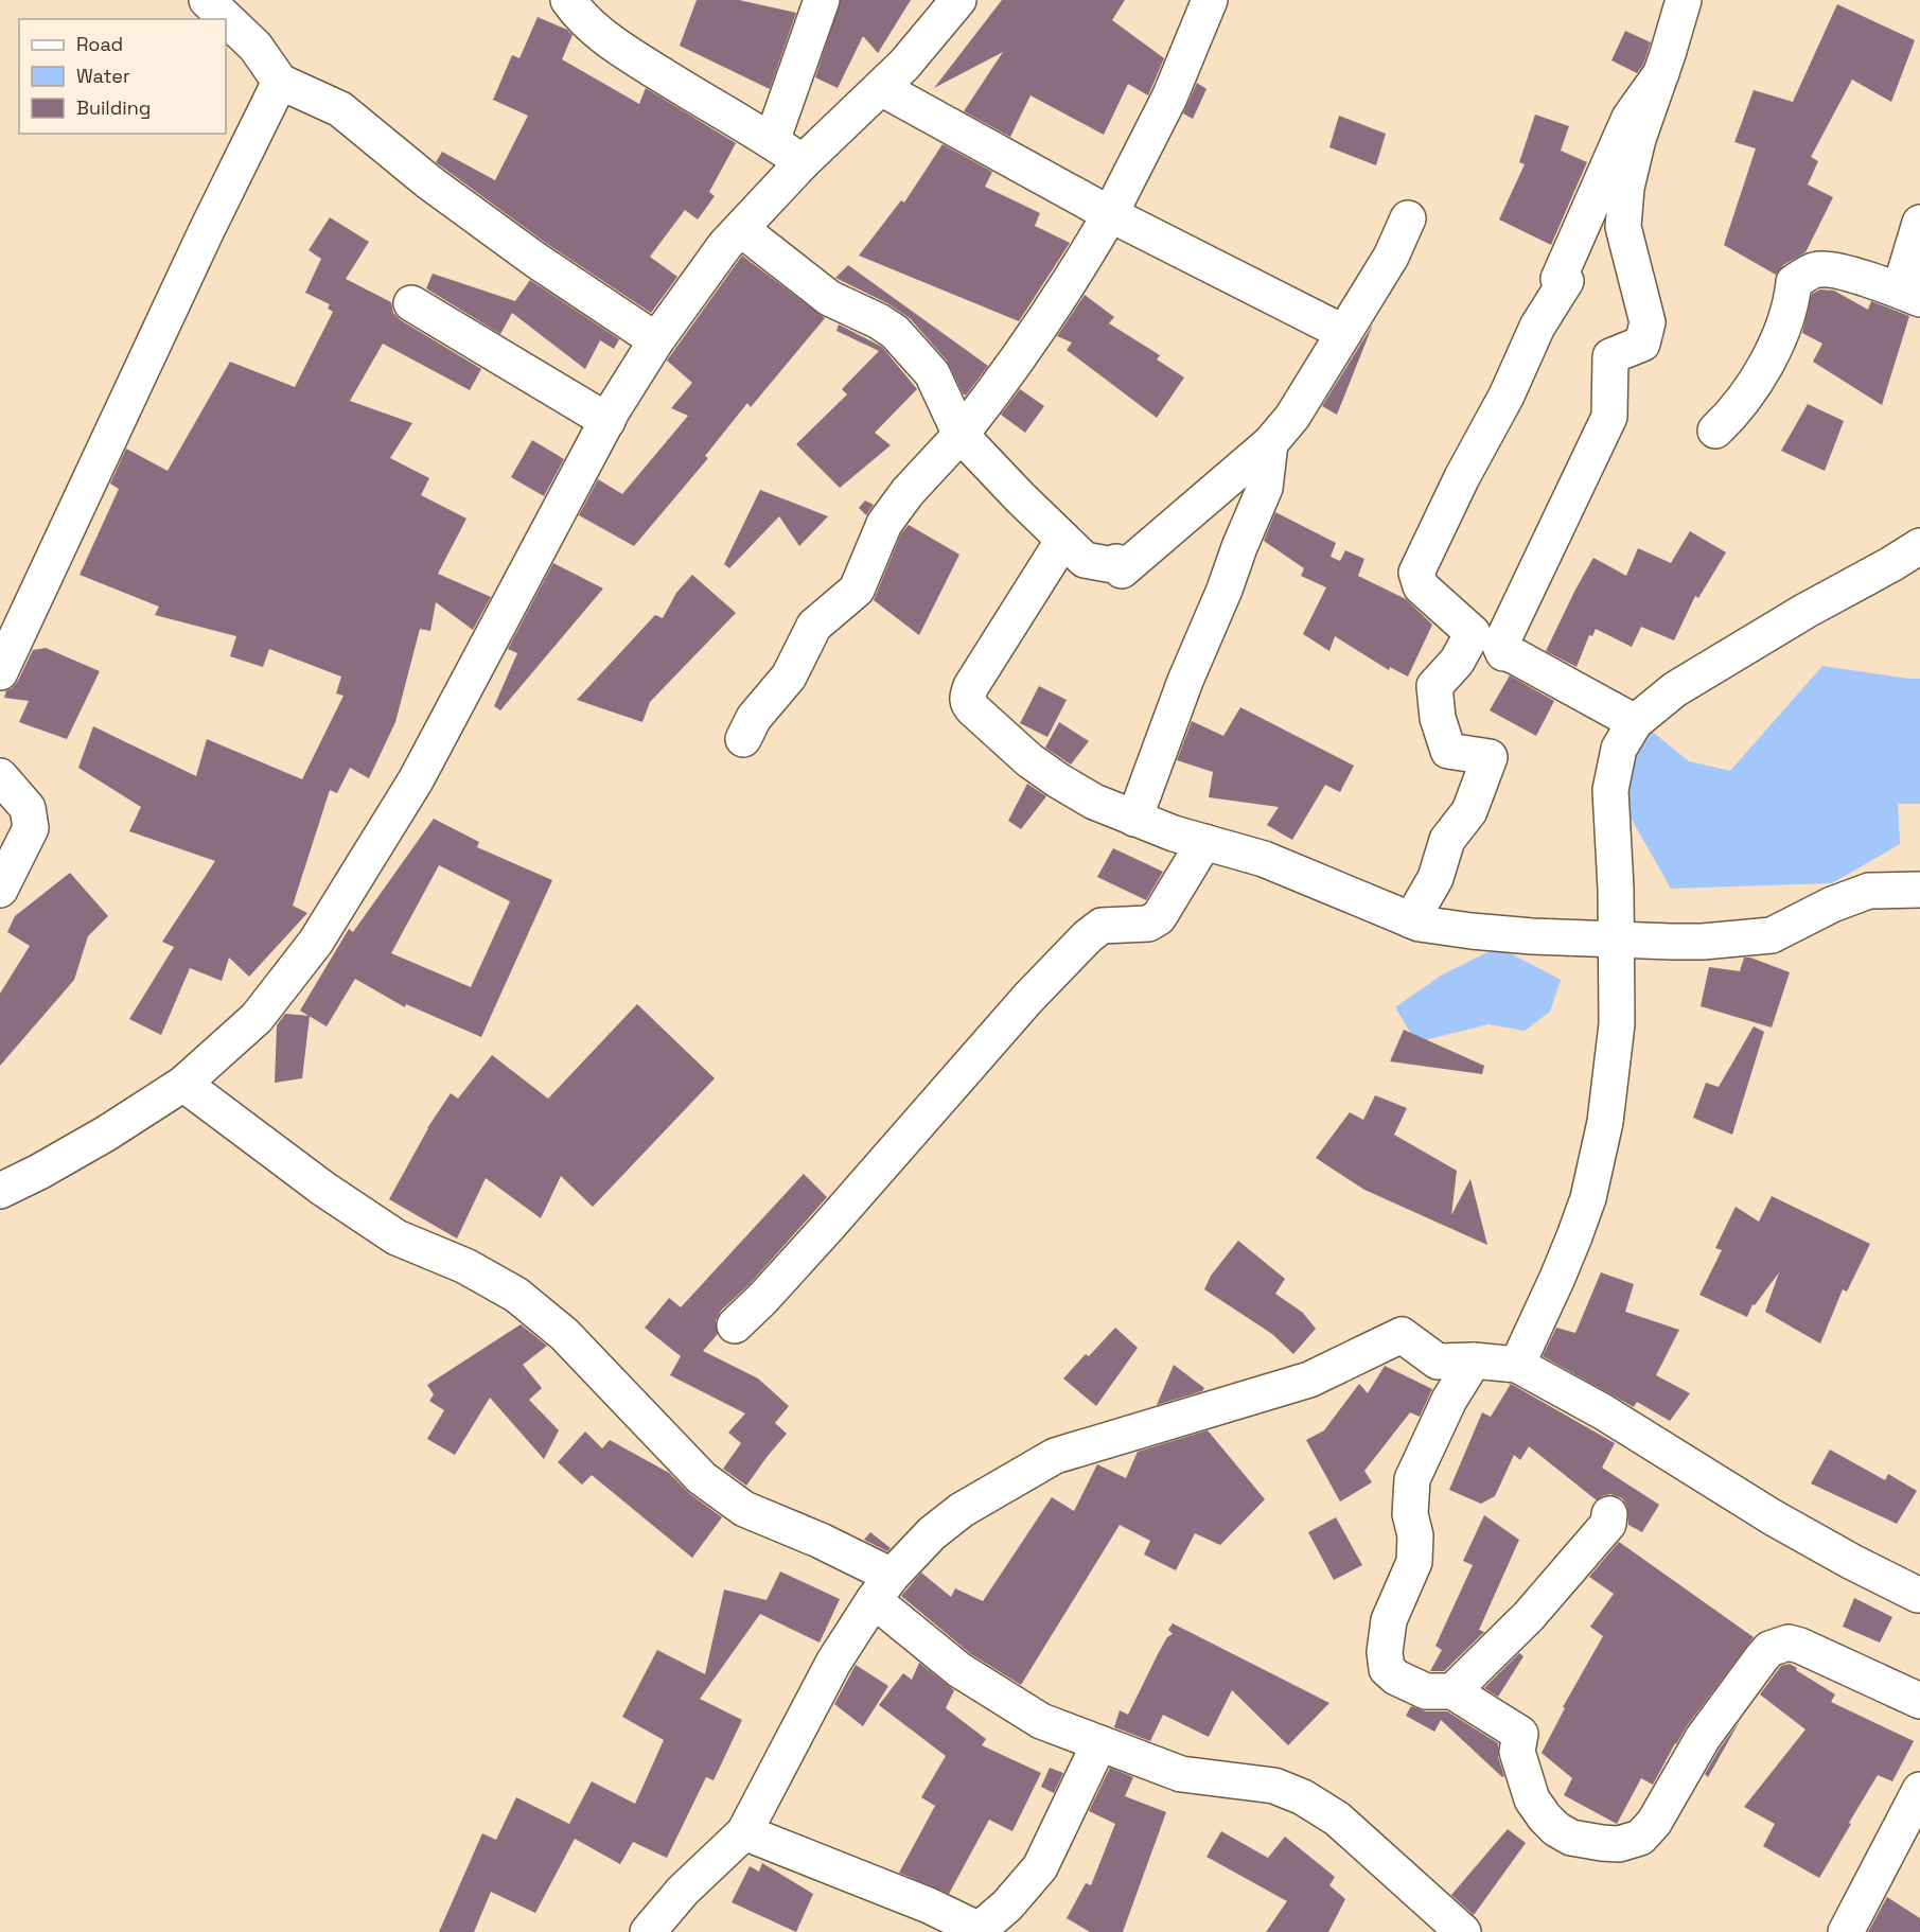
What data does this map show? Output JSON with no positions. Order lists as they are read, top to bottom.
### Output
{
  "legend": ["Road", "Water", "Building"]
}
